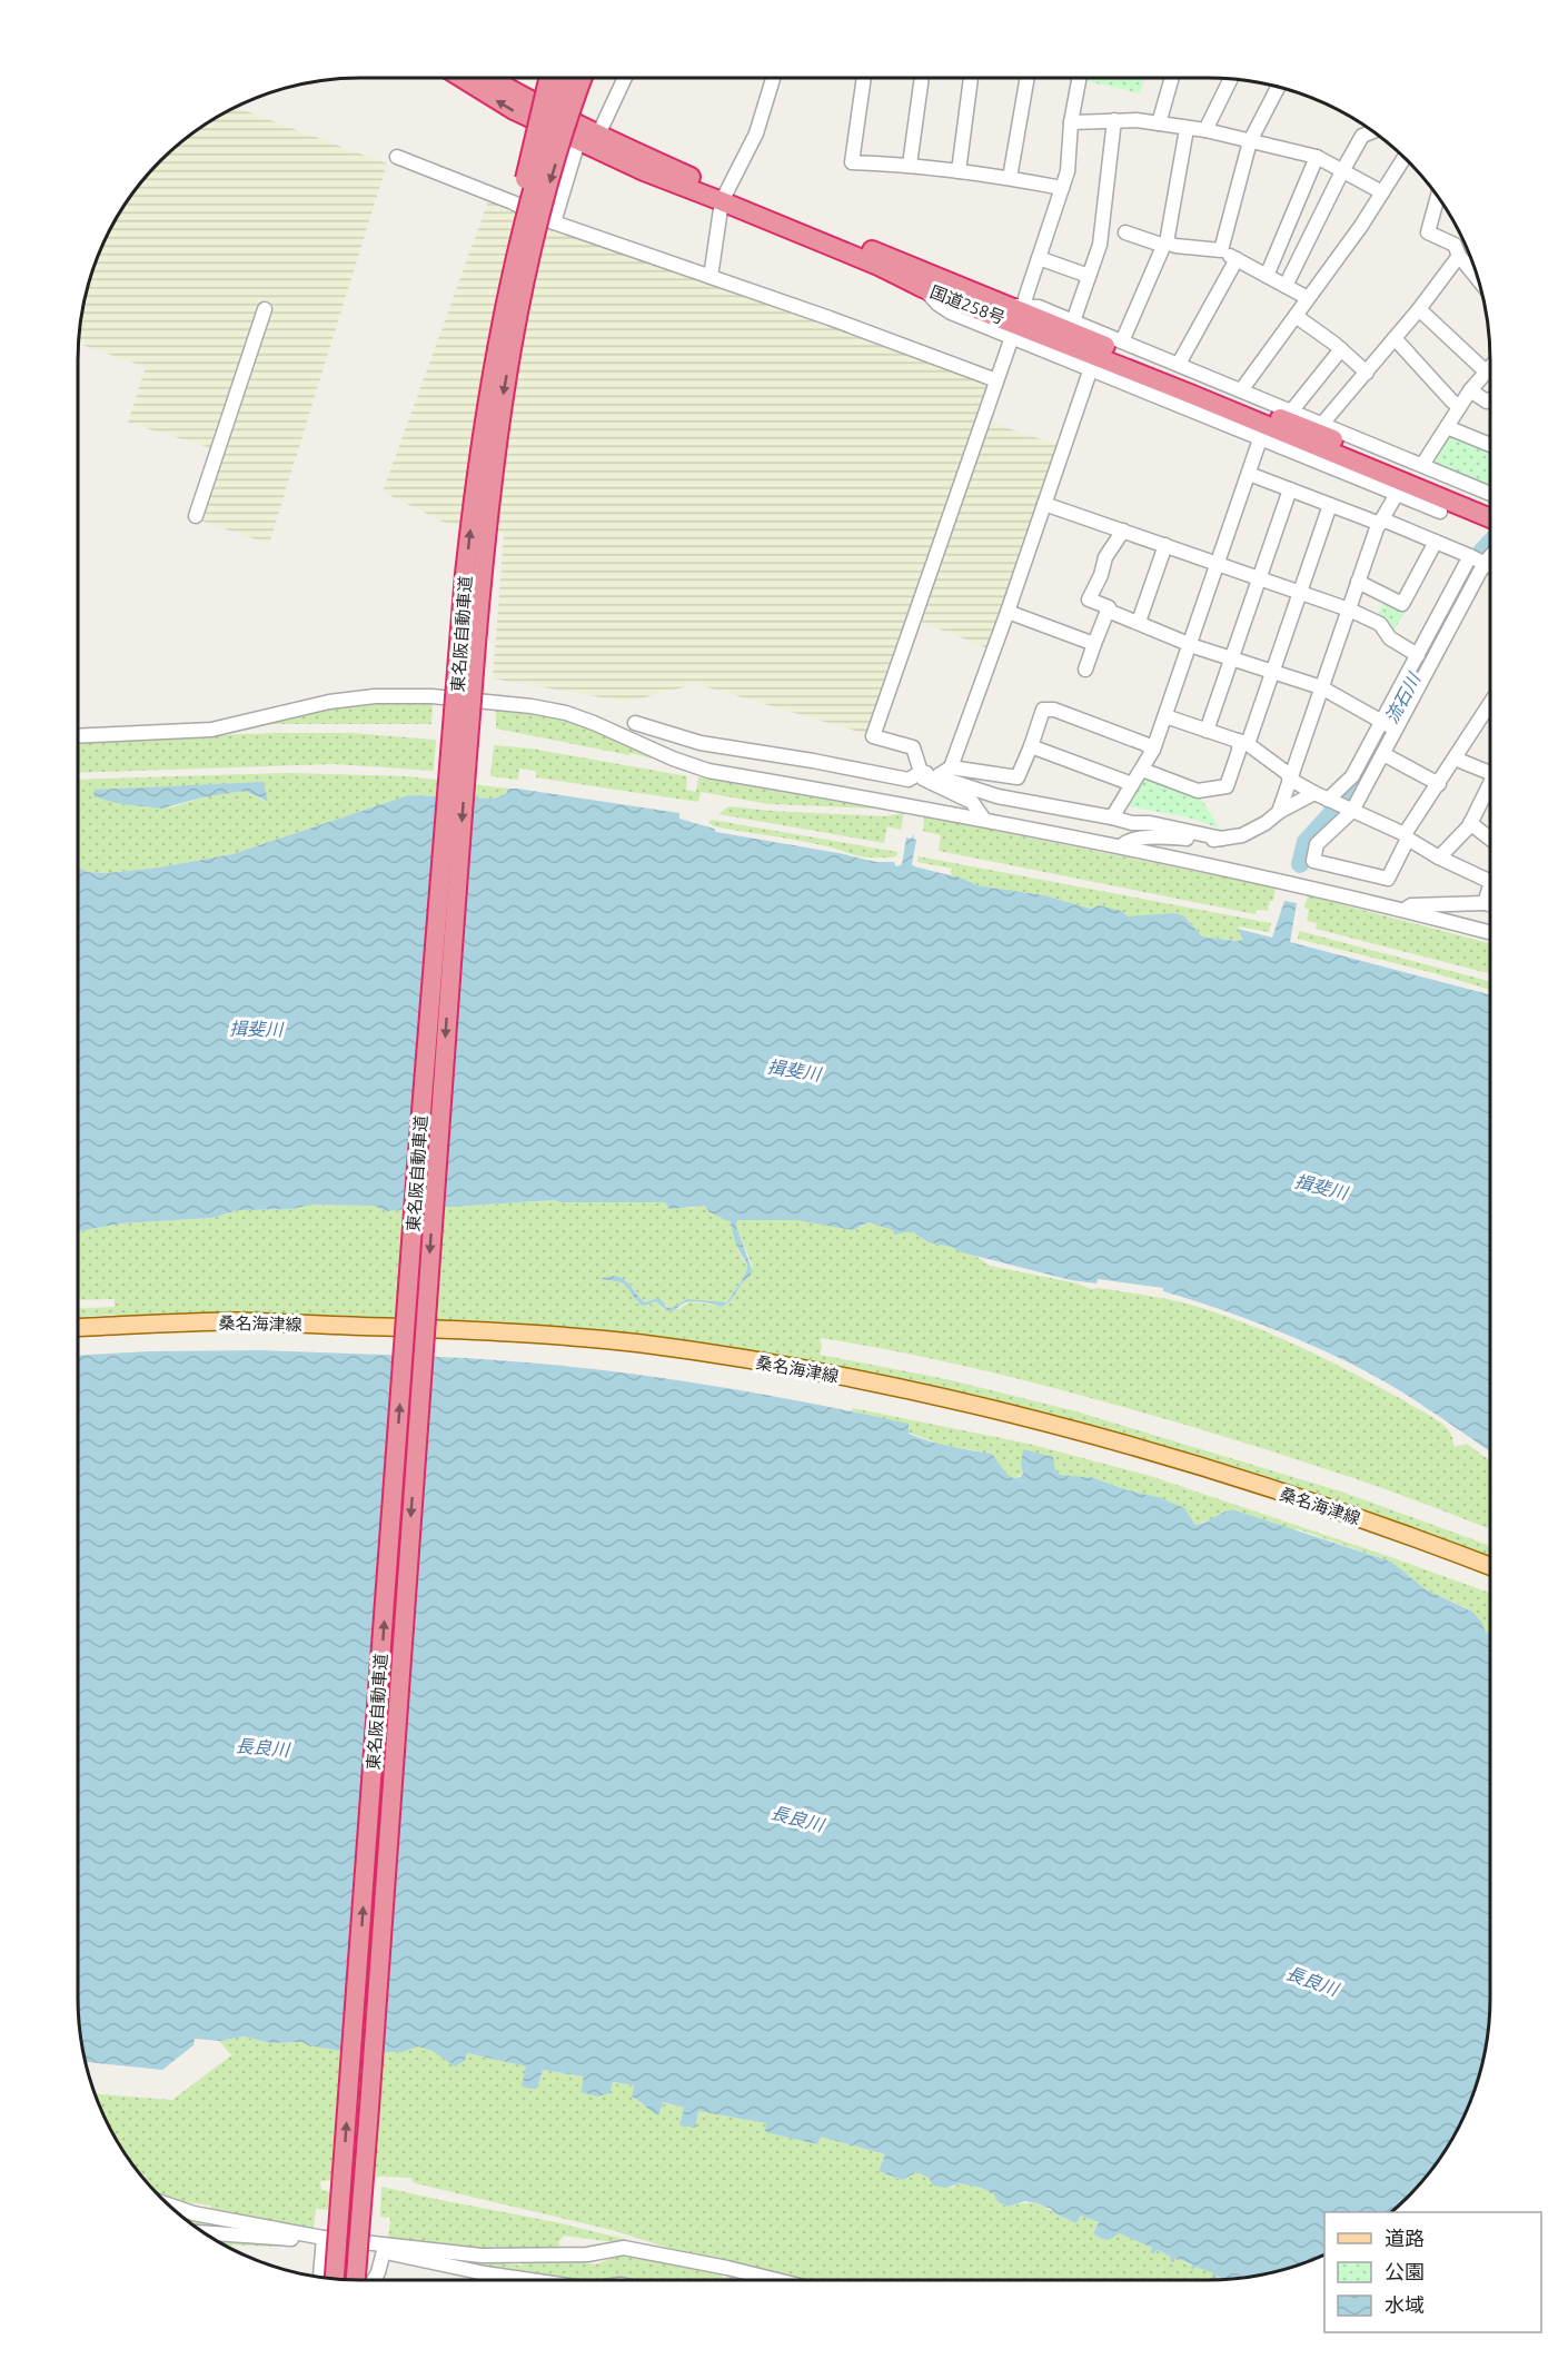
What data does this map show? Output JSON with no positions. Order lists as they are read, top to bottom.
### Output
{
  "streets": {
    "highway": ["国道258号", "東名阪自動車道"],
    "main road": ["桑名海津線"]
  },
  "water": ["流石川", "揖斐川", "長良川"],
  "legend": ["道路", "公園", "水域"]
}
